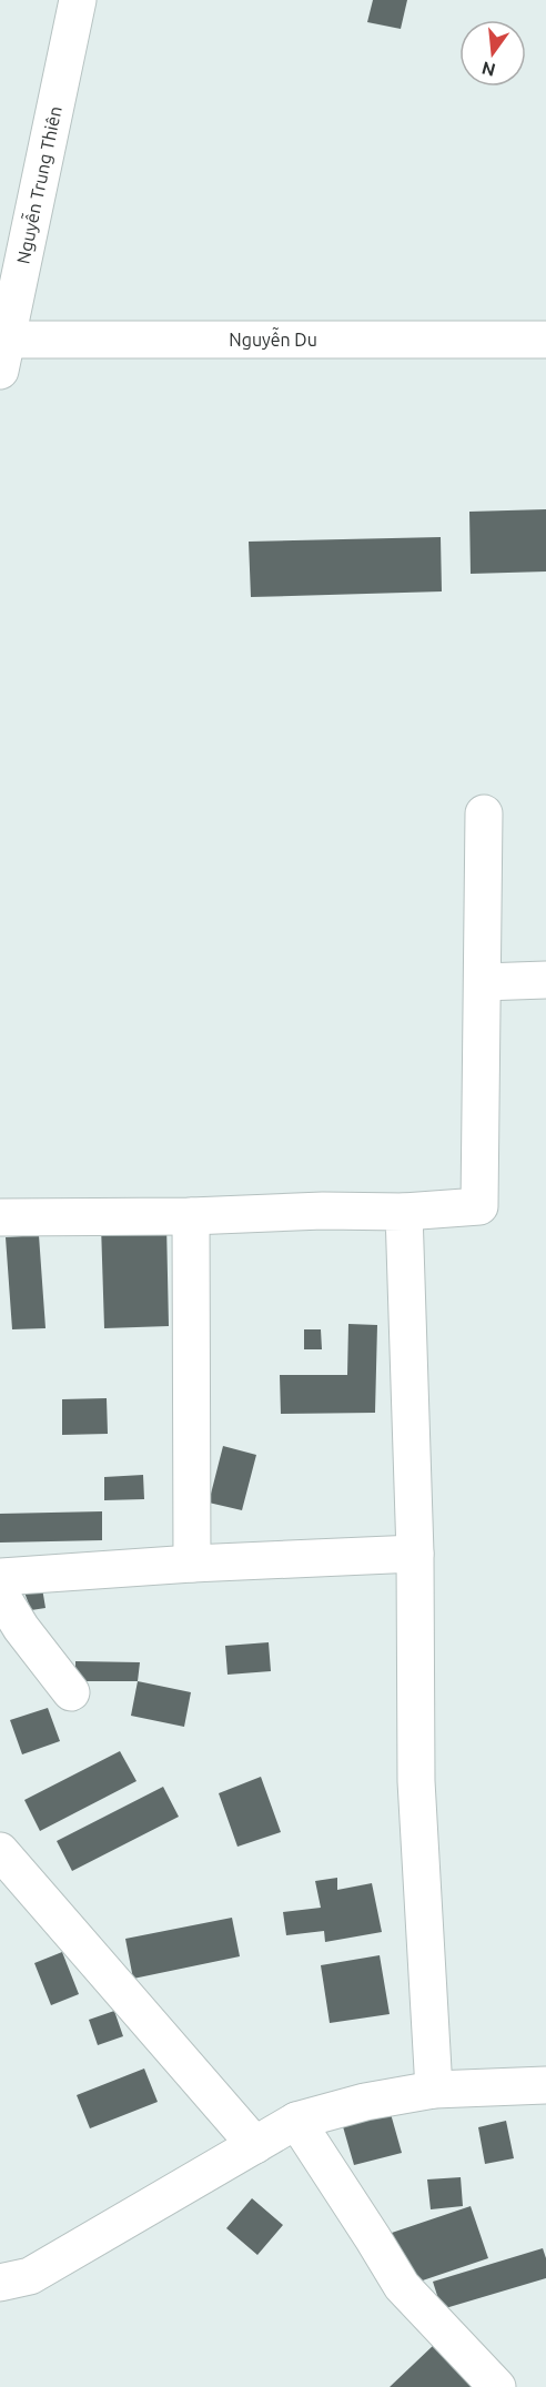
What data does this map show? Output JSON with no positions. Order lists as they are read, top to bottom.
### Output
{
  "streets": {
    "street": ["Nguyễn Trung Thiên", "Nguyễn Du"]
  },
  "crossings": [
    ["Nguyễn Trung Thiên", "Nguyễn Du"]
  ],
  "north": "bottom"
}
